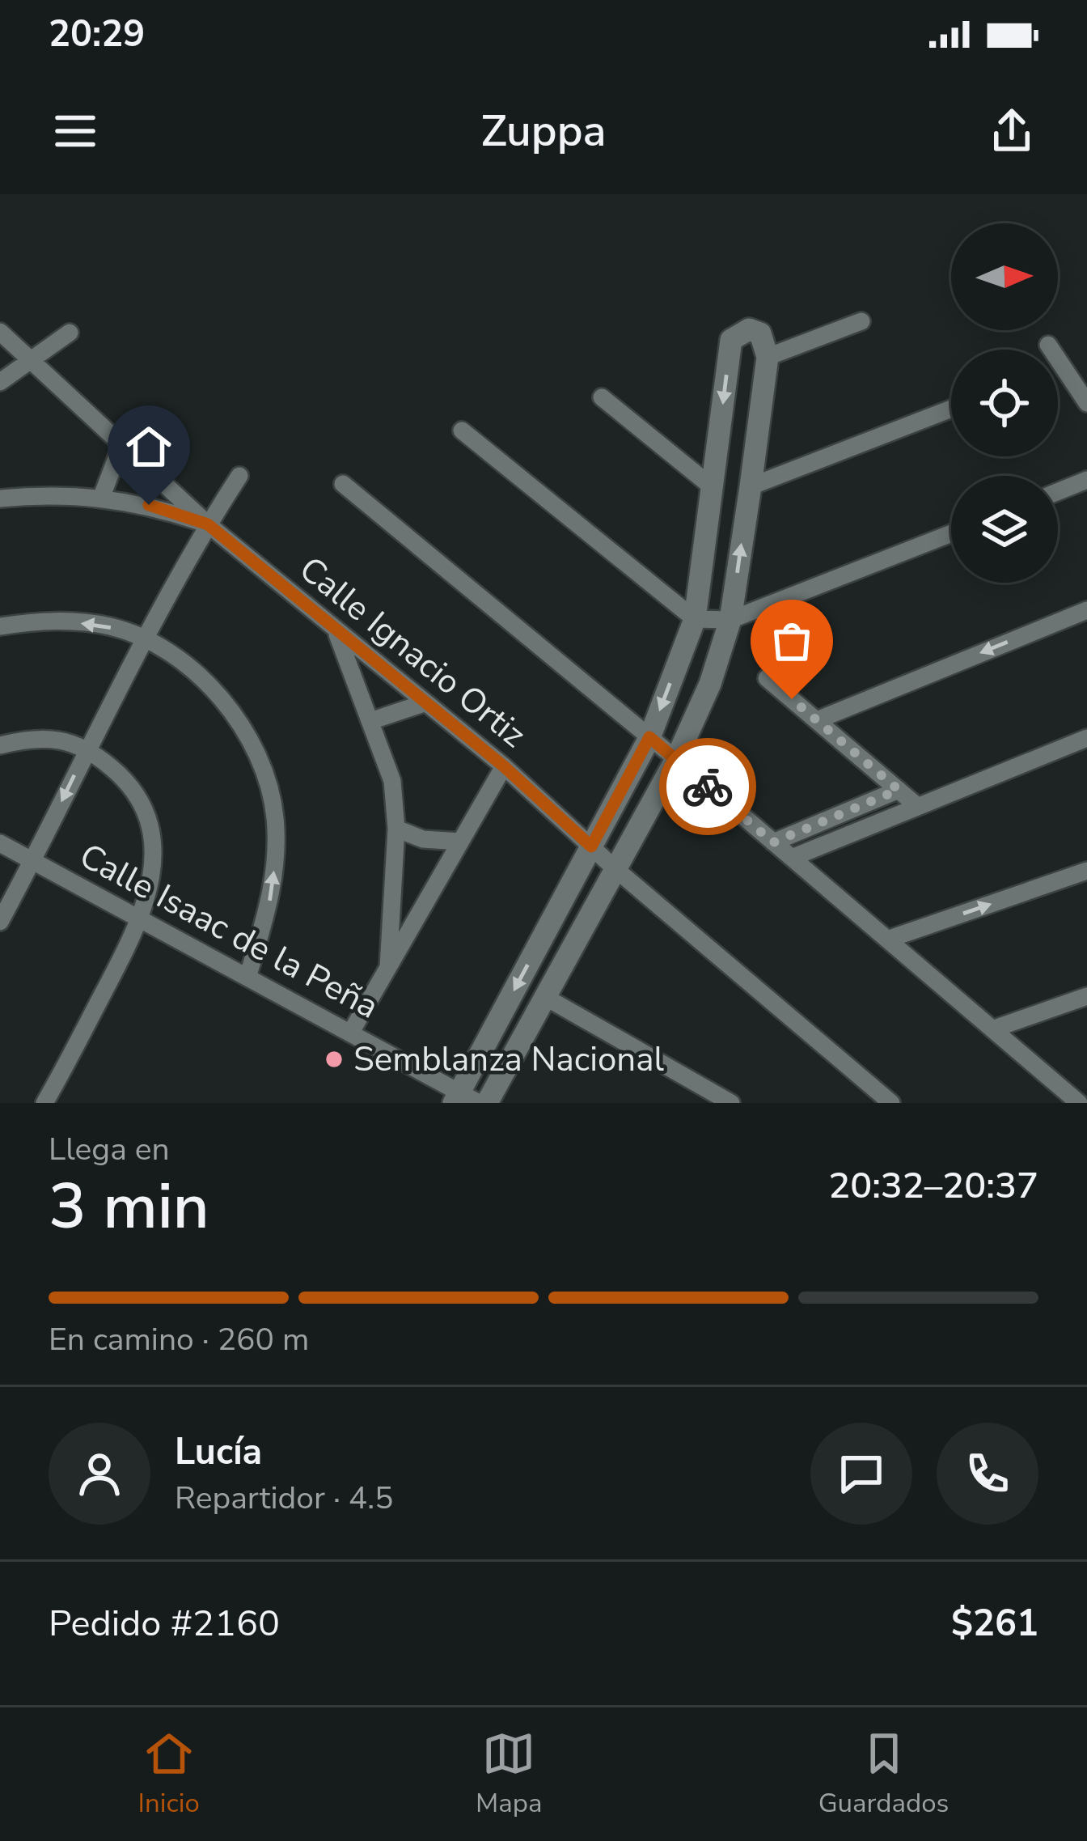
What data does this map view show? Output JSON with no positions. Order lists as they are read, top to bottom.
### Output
{
  "streets": {
    "street": ["Calle Ignacio Ortiz", "Calle Isaac de la Peña"]
  },
  "places": ["Semblanza Nacional"],
  "north": "right",
  "page": {
    "status": "20:29",
    "header": "Zuppa",
    "heading": ["3 min", "Llega en", "20:32–20:37"],
    "panel": [
      "Lucía",
      "Repartidor · 4.5",
      "Pedido #2160",
      "$261"
    ],
    "bar": "En camino · 260 m",
    "tabs": ["Inicio", "Mapa", "Guardados"]
  }
}
